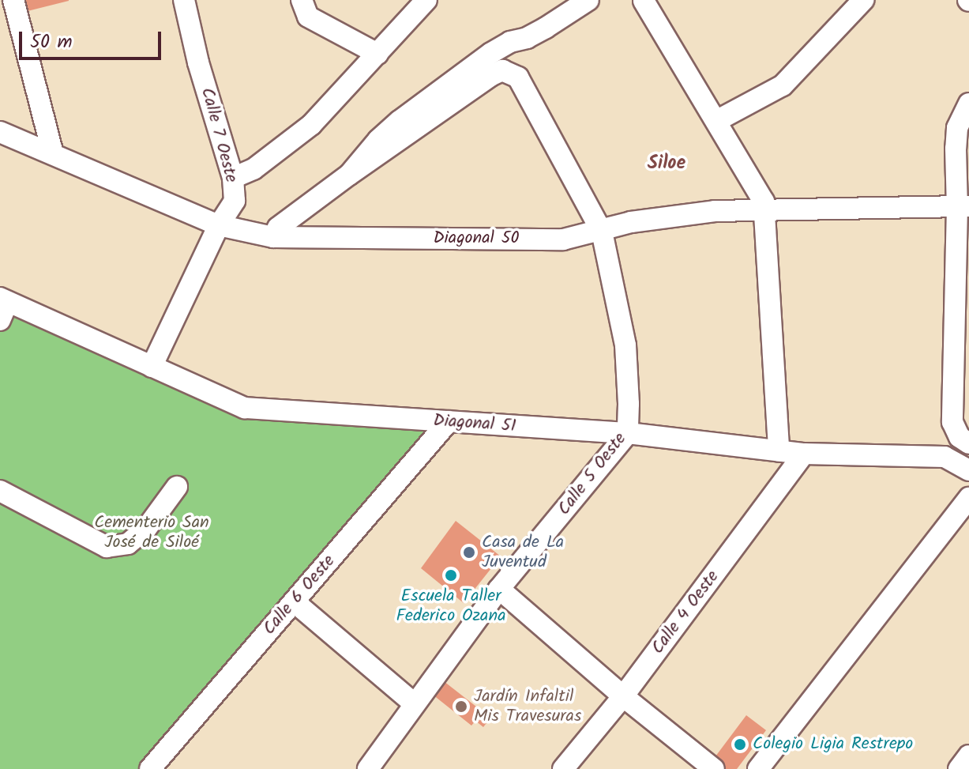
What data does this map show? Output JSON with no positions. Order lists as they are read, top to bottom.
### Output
{
  "streets": {
    "street": [
      "Calle 7 Oeste",
      "Diagonal 50",
      "Diagonal 51",
      "Calle 5 Oeste",
      "Calle 6 Oeste",
      "Calle 4 Oeste"
    ]
  },
  "crossings": [
    ["Calle 7 Oeste", "Diagonal 50"],
    ["Calle 7 Oeste", "Diagonal 51"],
    ["Diagonal 50", "Calle 5 Oeste"],
    ["Diagonal 51", "Calle 5 Oeste"],
    ["Diagonal 51", "Calle 6 Oeste"],
    ["Diagonal 51", "Calle 4 Oeste"]
  ],
  "districts": ["Siloe"],
  "parks": ["Cementerio San José de Siloé"],
  "places": [
    "Casa de La Juventud",
    "Escuela Taller Federico Ozana",
    "Jardín Infaltil Mis Travesuras",
    "Colegio Ligia Restrepo"
  ],
  "scale_bar": "50 m"
}
